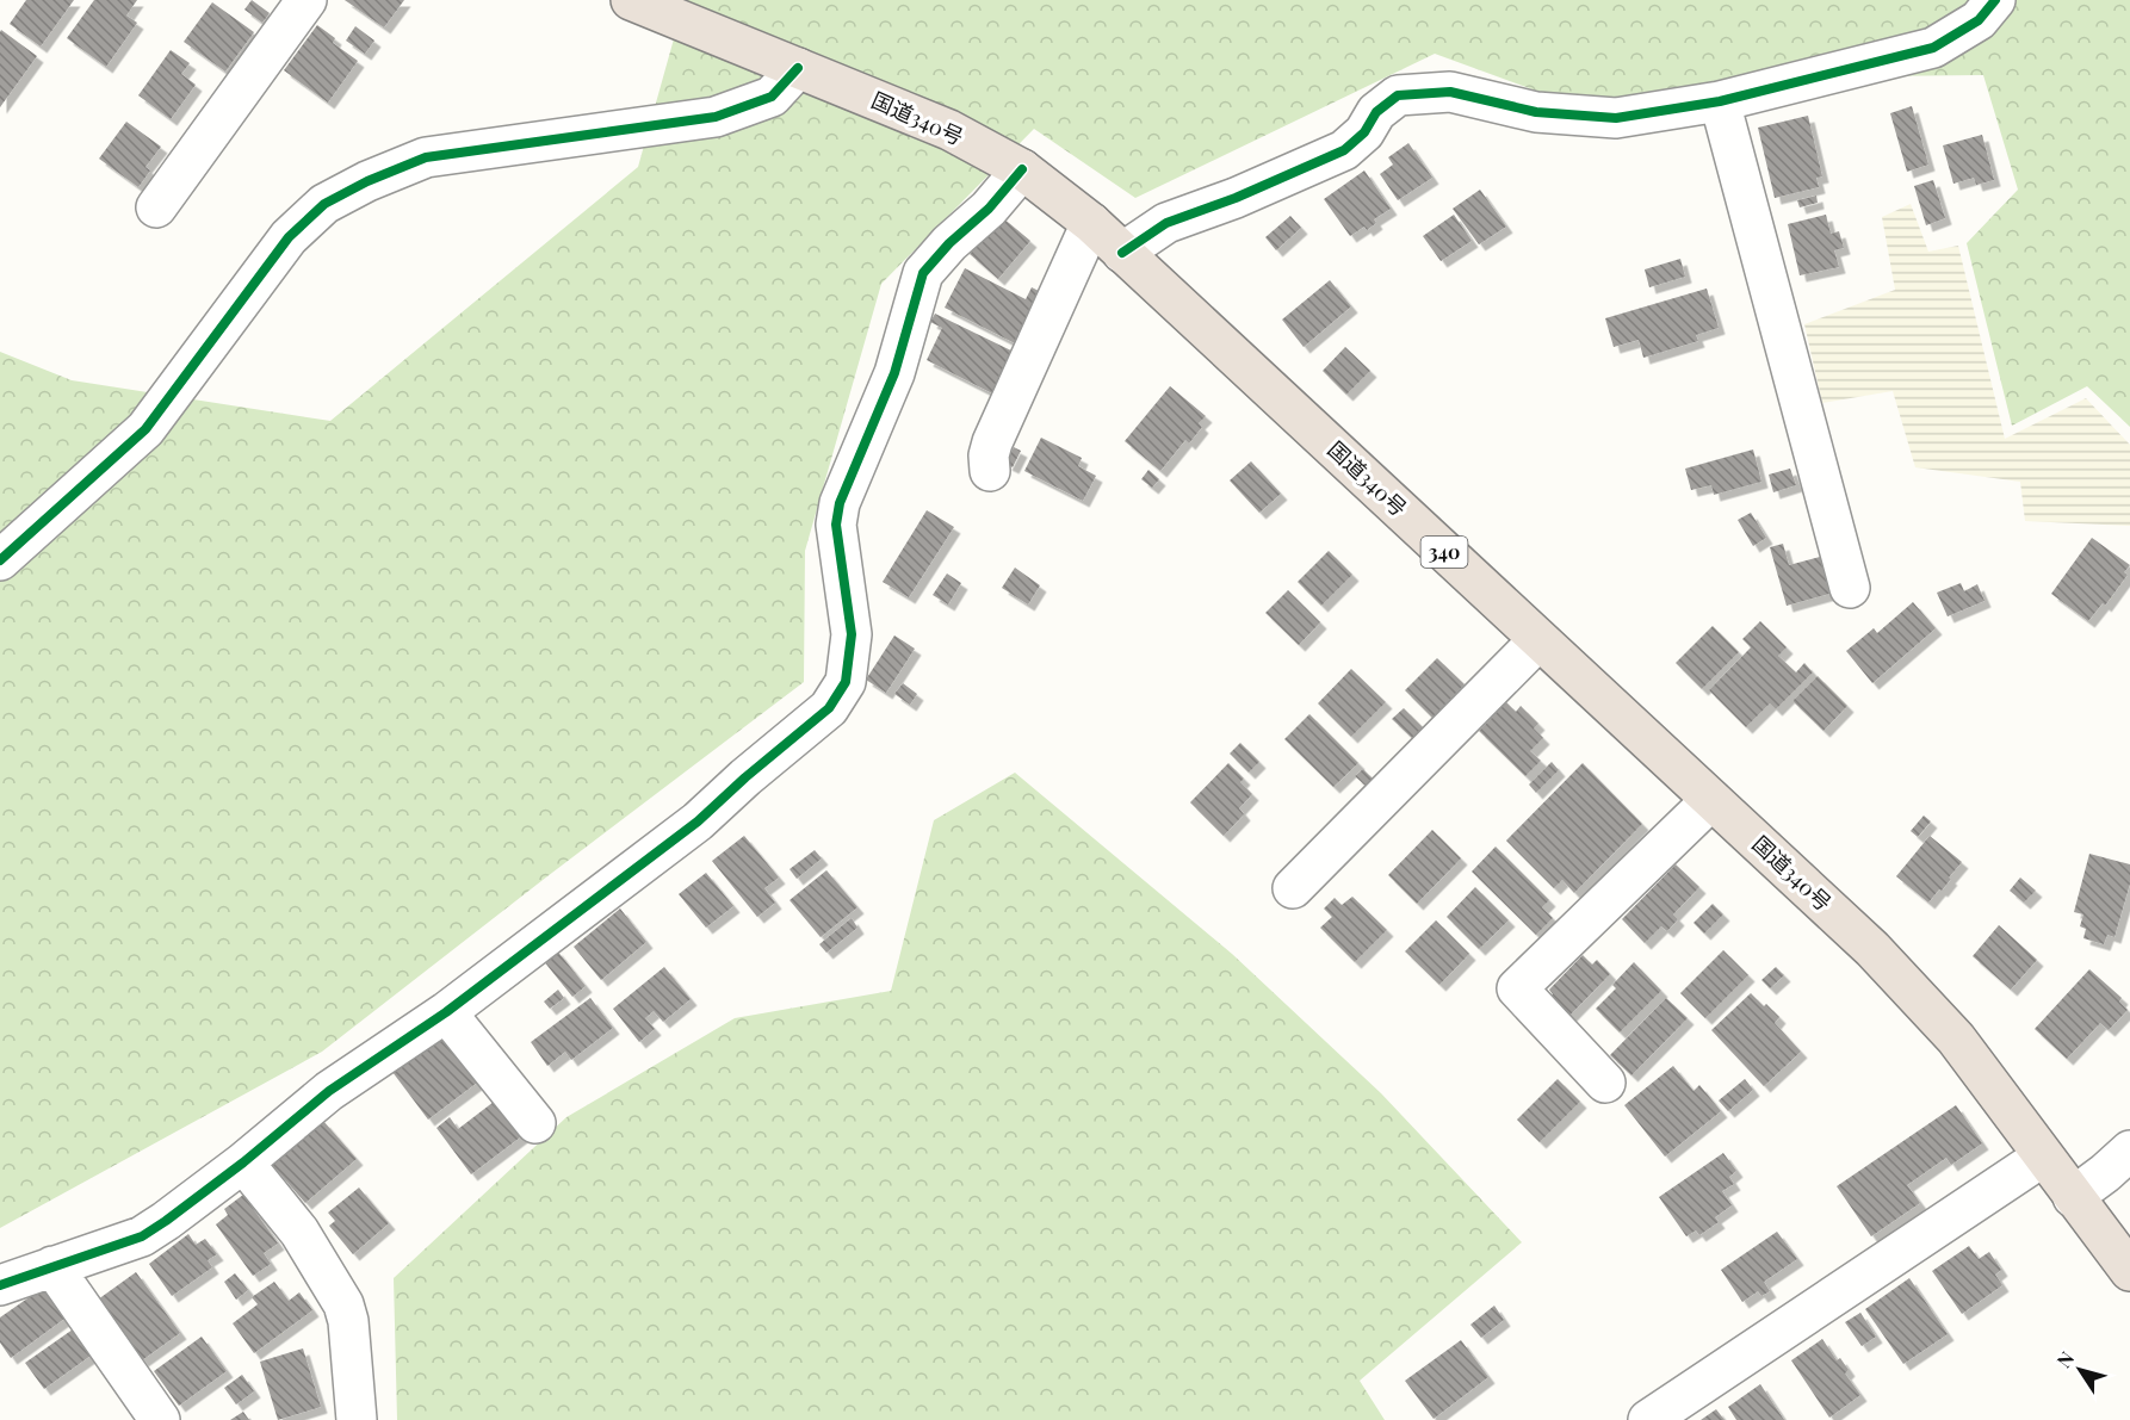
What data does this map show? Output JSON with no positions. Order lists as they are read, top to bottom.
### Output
{
  "streets": {
    "highway": ["国道340号", "340"]
  },
  "north": "top left"
}
